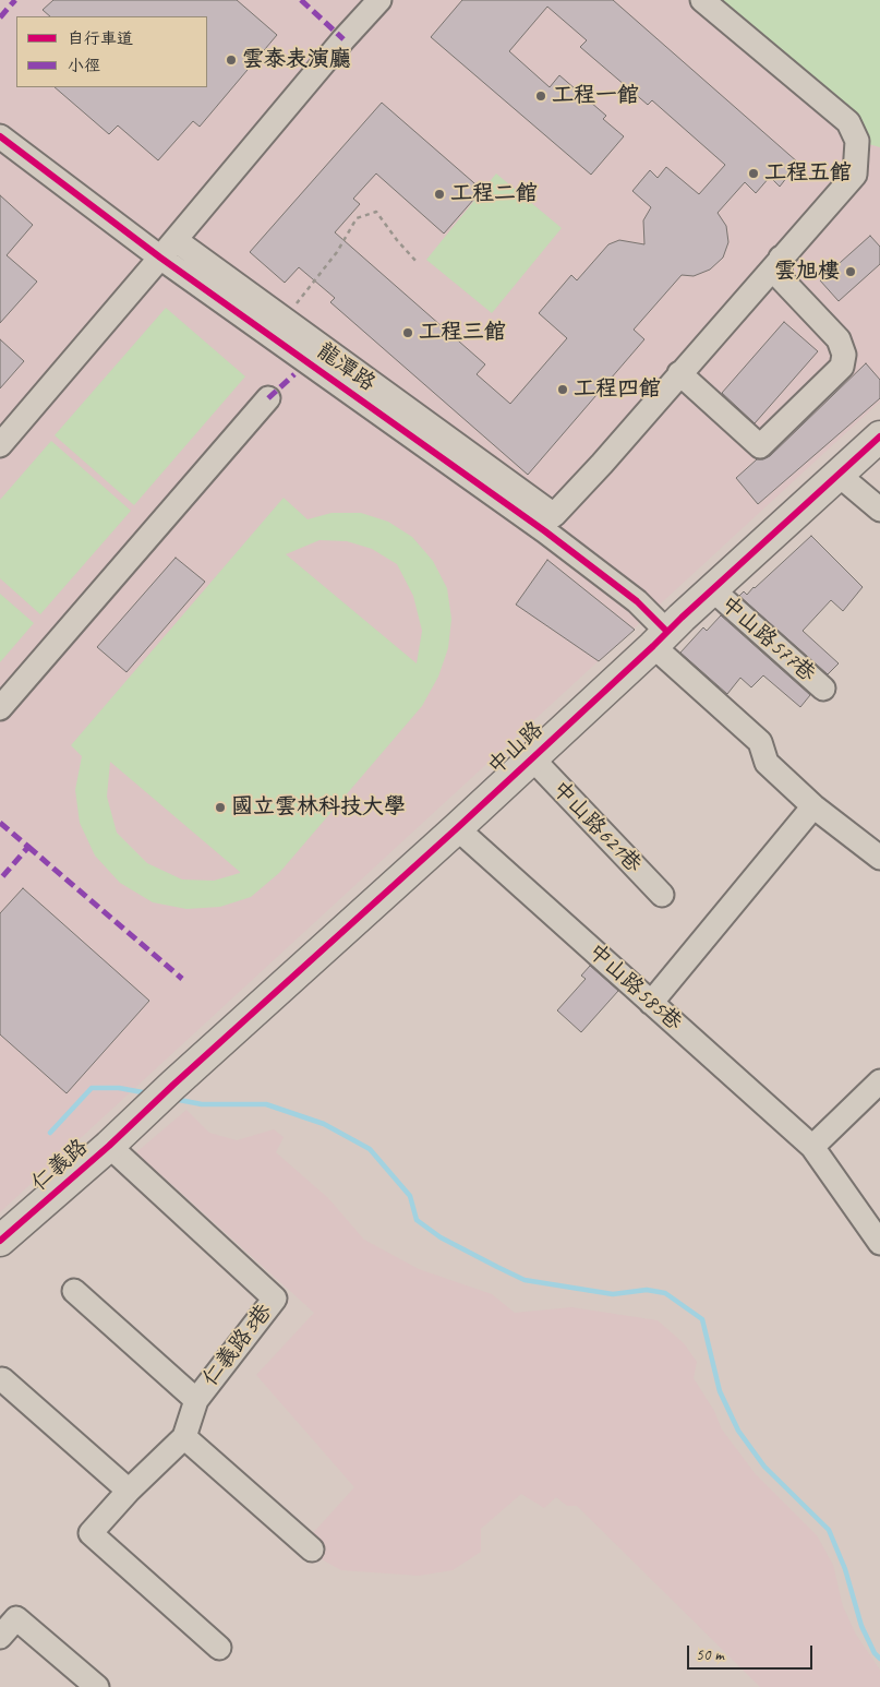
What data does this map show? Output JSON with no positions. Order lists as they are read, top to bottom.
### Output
{
  "streets": {
    "main road": ["中山路", "仁義路"],
    "street": [
      "龍潭路",
      "中山路577巷",
      "中山路621巷",
      "中山路585巷",
      "仁義路3巷"
    ]
  },
  "crossings": [
    ["龍潭路", "中山路"],
    ["中山路577巷", "中山路"],
    ["中山路", "中山路621巷"],
    ["中山路", "中山路585巷"],
    ["中山路", "仁義路"],
    ["仁義路", "仁義路3巷"]
  ],
  "places": [
    "雲泰表演廳",
    "工程一館",
    "工程五館",
    "工程二館",
    "雲旭樓",
    "工程三館",
    "工程四館",
    "國立雲林科技大學"
  ],
  "legend": ["自行車道", "小徑"],
  "scale_bar": "50 m"
}
